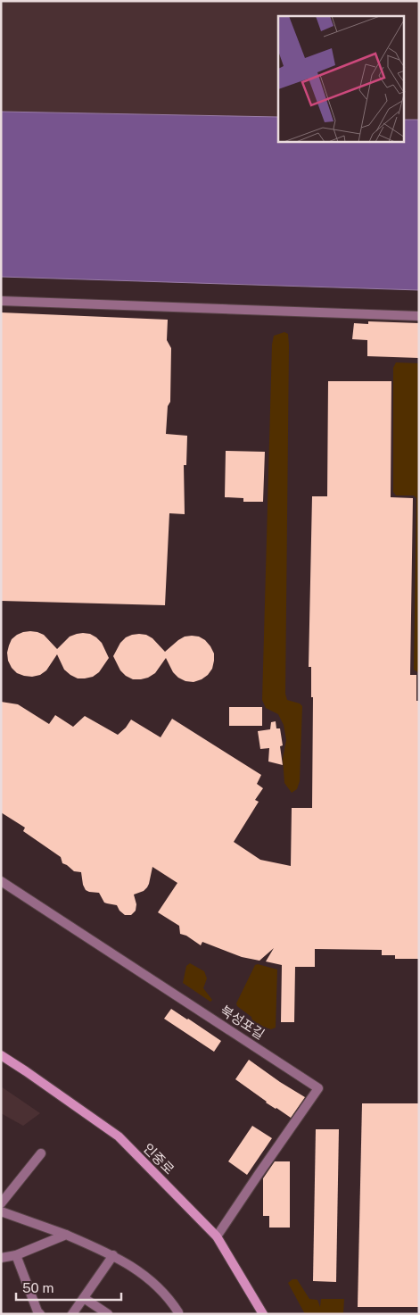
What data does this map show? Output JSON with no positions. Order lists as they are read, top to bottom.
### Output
{
  "streets": {
    "main road": ["인중로"],
    "street": ["북성포길"]
  },
  "crossings": [
    ["북성포길", "인중로"]
  ],
  "scale_bar": "50 m"
}
